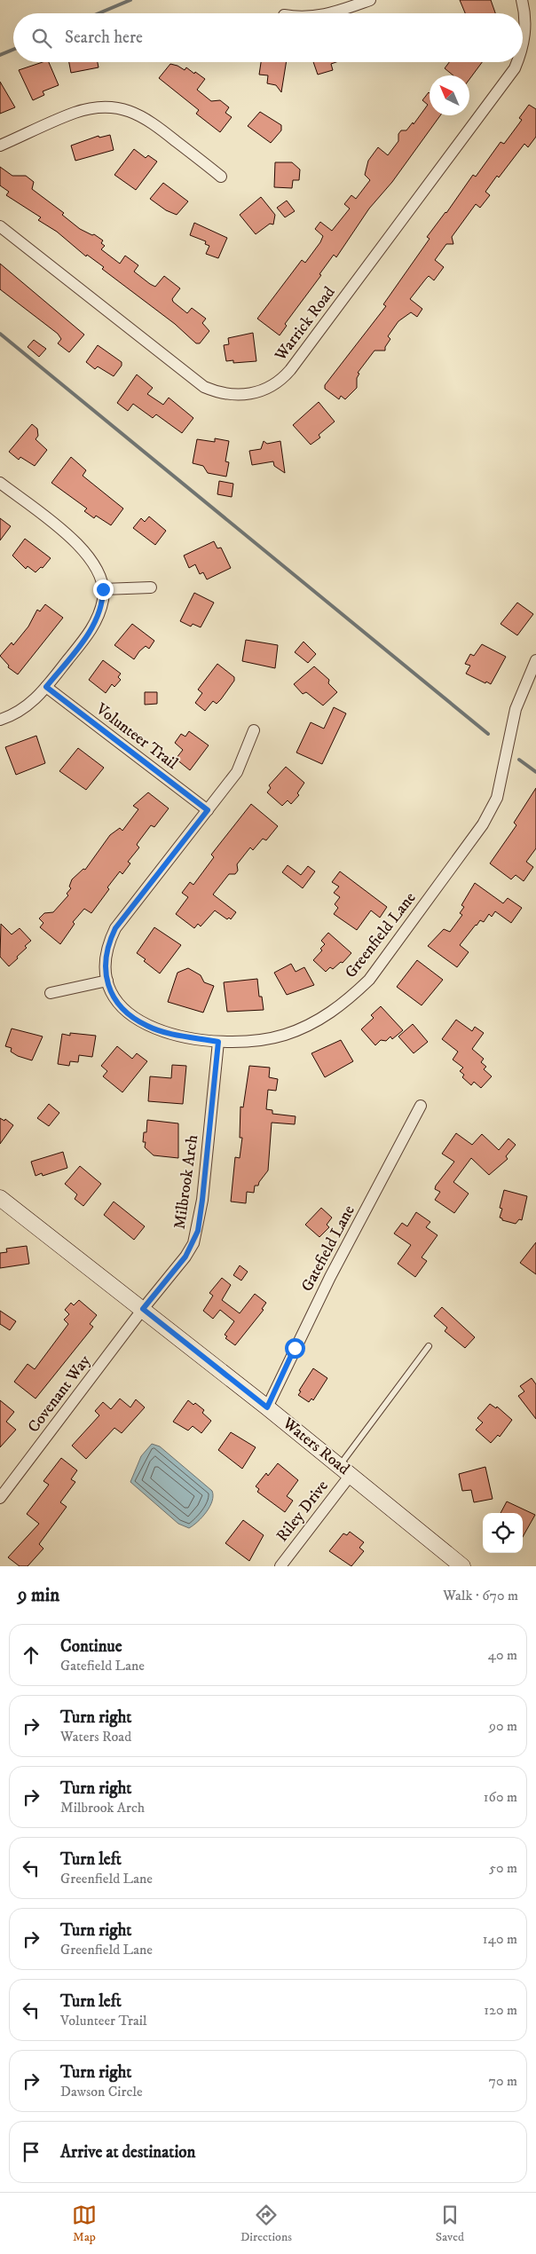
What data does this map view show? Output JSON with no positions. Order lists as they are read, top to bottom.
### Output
{
  "streets": {
    "street": [
      "Warrick Road",
      "Volunteer Trail",
      "Greenfield Lane",
      "Milbrook Arch",
      "Gatefield Lane",
      "Covenant Way",
      "Waters Road",
      "Riley Drive"
    ]
  },
  "crossings": [
    ["Volunteer Trail", "Greenfield Lane"],
    ["Greenfield Lane", "Milbrook Arch"],
    ["Milbrook Arch", "Covenant Way"],
    ["Milbrook Arch", "Waters Road"],
    ["Gatefield Lane", "Waters Road"],
    ["Covenant Way", "Waters Road"],
    ["Waters Road", "Riley Drive"]
  ],
  "north": "top left",
  "page": {
    "search": "Search here",
    "heading": ["9 min", "Walk · 670 m"],
    "list": [
      ["Continue", "Gatefield Lane", "40 m"],
      ["Turn right", "Waters Road", "90 m"],
      ["Turn right", "Milbrook Arch", "160 m"],
      ["Turn left", "Greenfield Lane", "50 m"],
      ["Turn right", "Greenfield Lane", "140 m"],
      ["Turn left", "Volunteer Trail", "120 m"],
      ["Turn right", "Dawson Circle", "70 m"],
      "Arrive at destination"
    ],
    "nav": ["Map", "Directions", "Saved"]
  }
}
